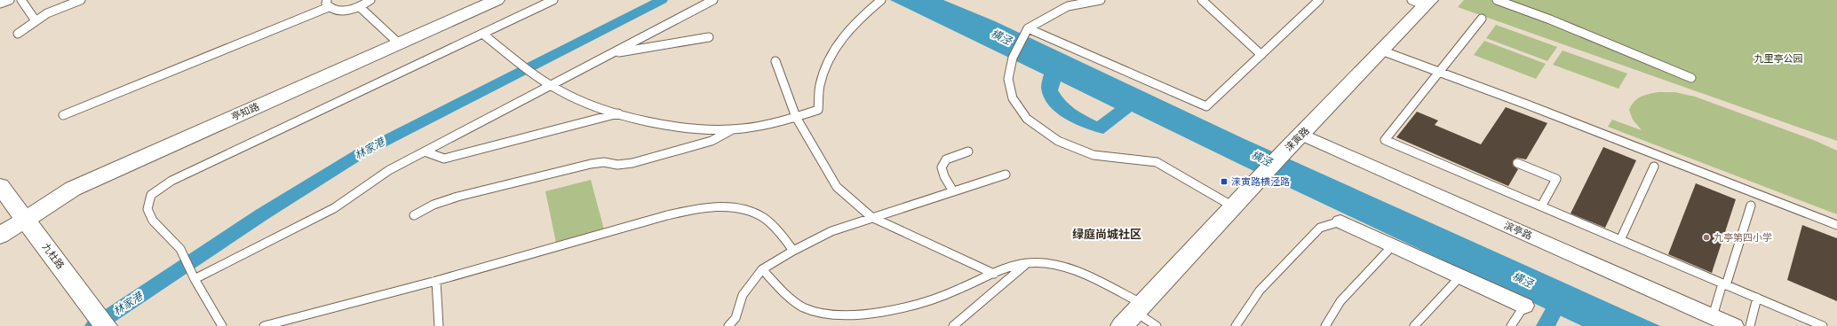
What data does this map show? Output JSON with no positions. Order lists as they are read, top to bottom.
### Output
{
  "streets": {
    "street": [
      "亭知路",
      "涞寅路",
      "滨亭路",
      "九杜路"
    ]
  },
  "crossings": [
    ["亭知路", "九杜路"],
    ["涞寅路", "滨亭路"]
  ],
  "districts": ["绿庭尚城社区"],
  "water": ["横泾", "林家港"],
  "parks": ["九里亭公园"],
  "places": {
    "transit": ["涞寅路横泾路"],
    "other": ["九亭第四小学"]
  }
}
